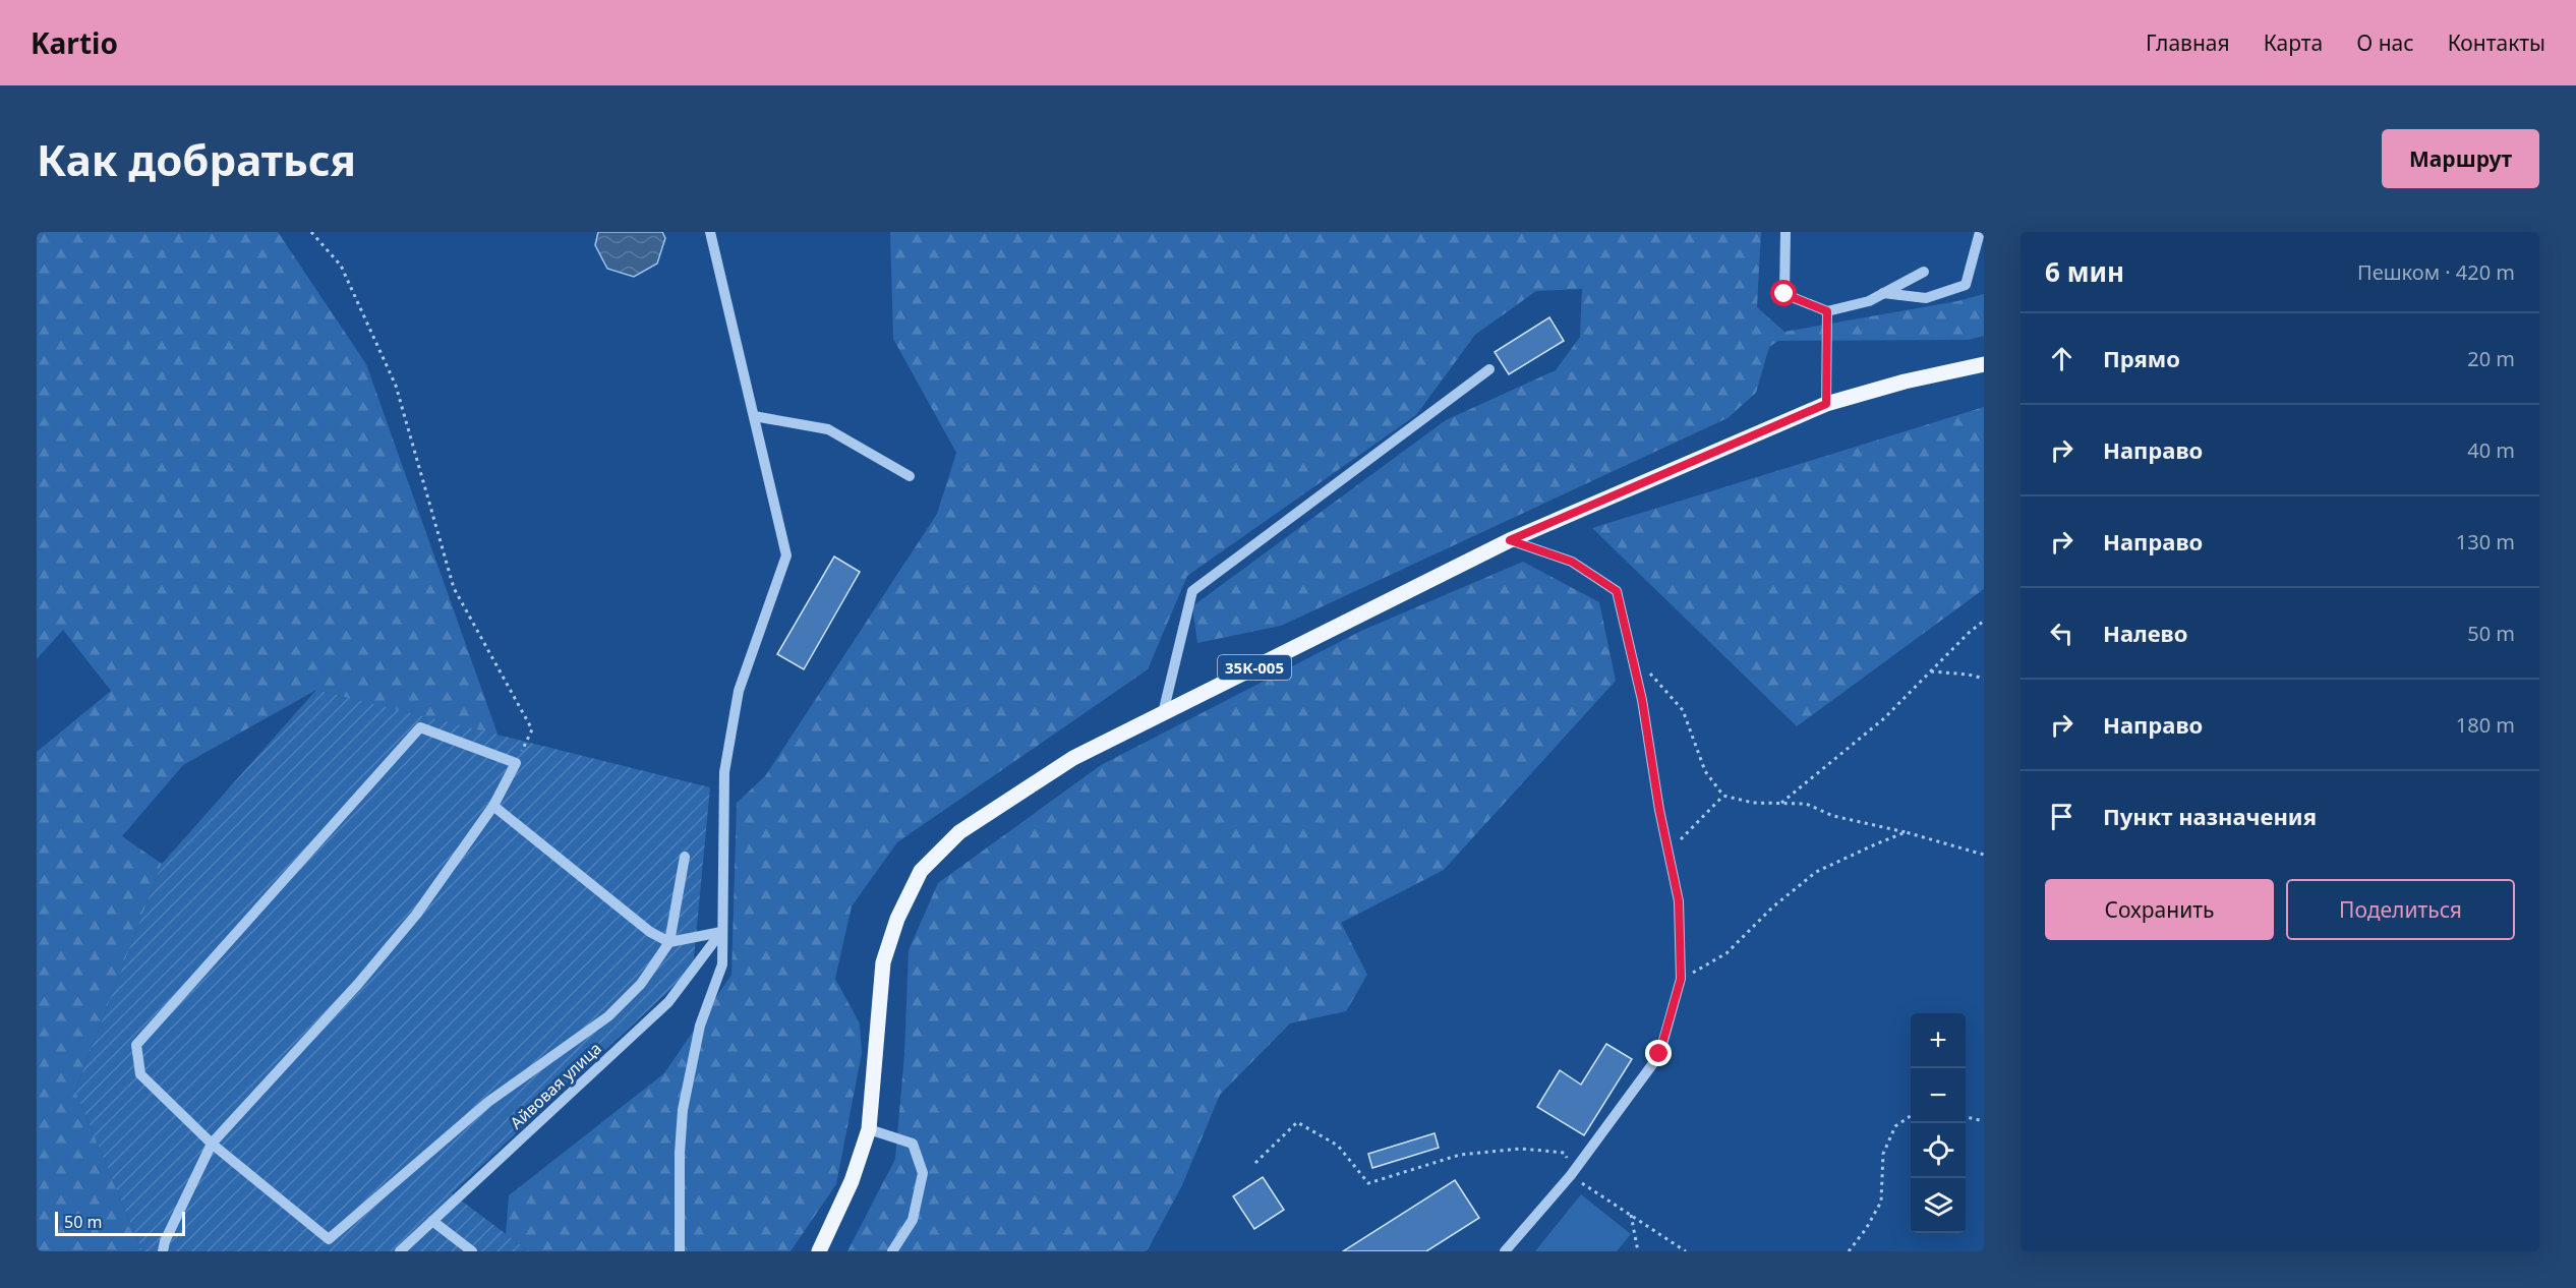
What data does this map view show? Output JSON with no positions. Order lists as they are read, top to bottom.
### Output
{
  "streets": {
    "main road": ["35К-005"],
    "street": ["Айвовая улица"]
  },
  "scale_bar": "50 m",
  "page": {
    "header": "Kartio",
    "nav": [
      "Главная",
      "Карта",
      "О нас",
      "Контакты"
    ],
    "buttons": [
      "Маршрут",
      ["Сохранить", "Поделиться"]
    ],
    "title": "Как добраться",
    "heading": ["6 мин", "Пешком · 420 m"],
    "list": [
      ["Прямо", "20 m"],
      ["Направо", "40 m"],
      ["Направо", "130 m"],
      ["Налево", "50 m"],
      ["Направо", "180 m"],
      "Пункт назначения"
    ],
    "map_buttons": ["+", "−"],
    "scale": "50 m"
  }
}
